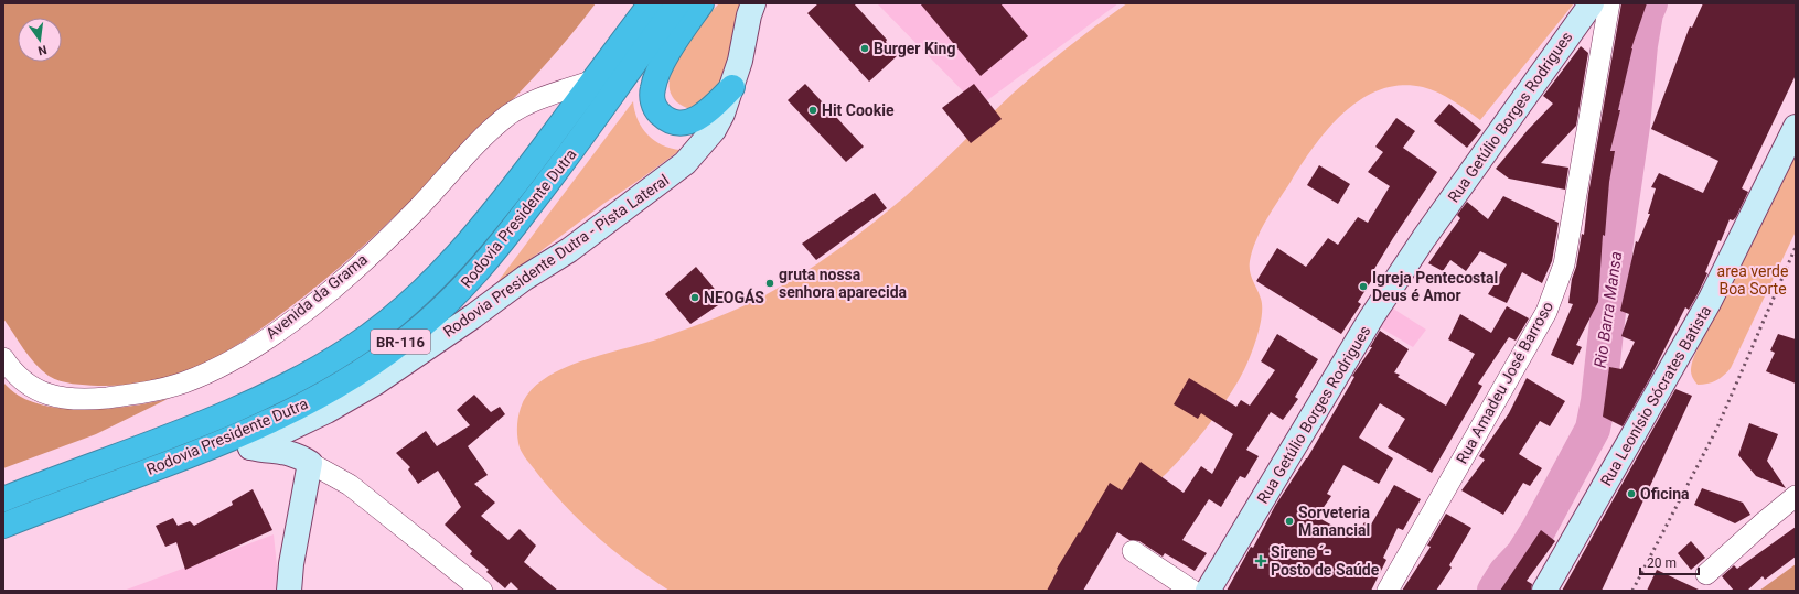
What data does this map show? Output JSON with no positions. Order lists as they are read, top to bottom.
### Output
{
  "streets": {
    "highway": ["Rodovia Presidente Dutra", "BR-116"],
    "street": [
      "Rua Getúlio Borges Rodrigues",
      "Rodovia Presidente Dutra - Pista Lateral",
      "Avenida da Grama",
      "Rua Amadeu José Barroso",
      "Rua Leonísio Sócrates Batista"
    ]
  },
  "crossings": [
    ["Rodovia Presidente Dutra", "Avenida da Grama"]
  ],
  "water": ["Rio Barra Mansa"],
  "parks": ["area verde Boa Sorte"],
  "places": {
    "other": [
      "Burger King",
      "Hit Cookie",
      "gruta nossa senhora aparecida",
      "Igreja Pentecostal Deus é Amor",
      "NEOGÁS",
      "Oficina",
      "Sorveteria Manancial"
    ],
    "health": ["Sirene ´- Posto de Saúde"]
  },
  "scale_bar": "20 m",
  "north": "bottom"
}
